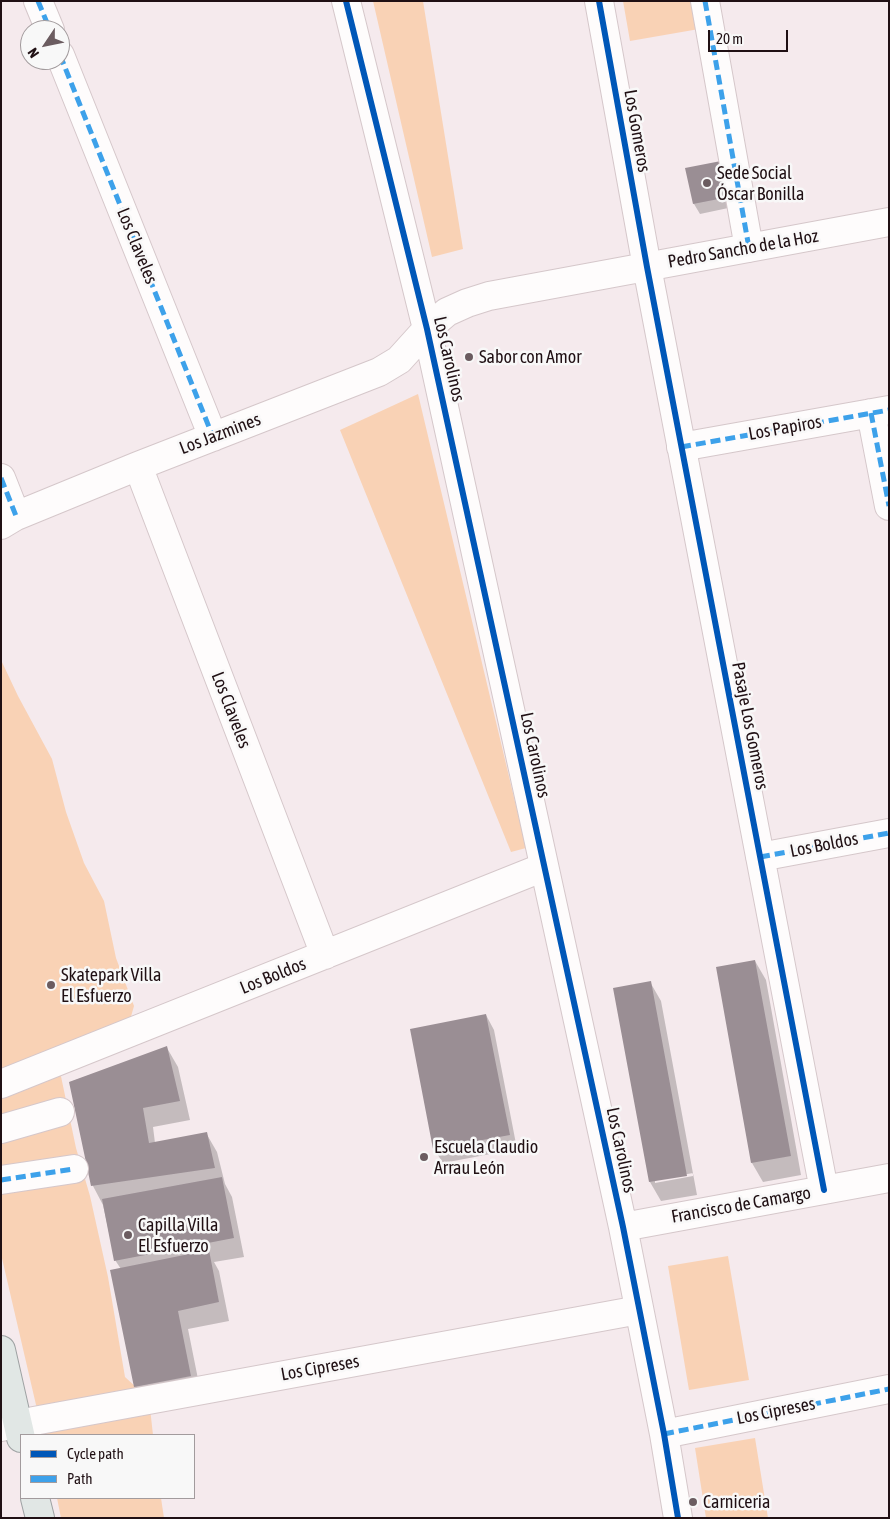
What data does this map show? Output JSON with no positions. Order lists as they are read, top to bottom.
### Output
{
  "streets": {
    "street": [
      "Los Gomeros",
      "Los Claveles",
      "Pedro Sancho de la Hoz",
      "Los Carolinos",
      "Los Papiros",
      "Los Jazmines",
      "Pasaje Los Gomeros",
      "Los Boldos",
      "Francisco de Camargo",
      "Los Cipreses"
    ]
  },
  "crossings": [
    ["Los Gomeros", "Pedro Sancho de la Hoz"],
    ["Los Gomeros", "Pasaje Los Gomeros"],
    ["Los Claveles", "Los Jazmines"],
    ["Los Claveles", "Los Boldos"],
    ["Pedro Sancho de la Hoz", "Los Carolinos"],
    ["Pedro Sancho de la Hoz", "Los Jazmines"],
    ["Pedro Sancho de la Hoz", "Pasaje Los Gomeros"],
    ["Los Carolinos", "Los Jazmines"],
    ["Los Carolinos", "Los Boldos"],
    ["Los Carolinos", "Francisco de Camargo"],
    ["Los Carolinos", "Los Cipreses"],
    ["Los Papiros", "Pasaje Los Gomeros"],
    ["Pasaje Los Gomeros", "Los Boldos"],
    ["Pasaje Los Gomeros", "Francisco de Camargo"]
  ],
  "places": [
    "Sede Social Óscar Bonilla",
    "Sabor con Amor",
    "Skatepark Villa El Esfuerzo",
    "Escuela Claudio Arrau León",
    "Capilla Villa El Esfuerzo",
    "Carniceria"
  ],
  "legend": ["Cycle path", "Path"],
  "scale_bar": "20 m",
  "north": "bottom left"
}
